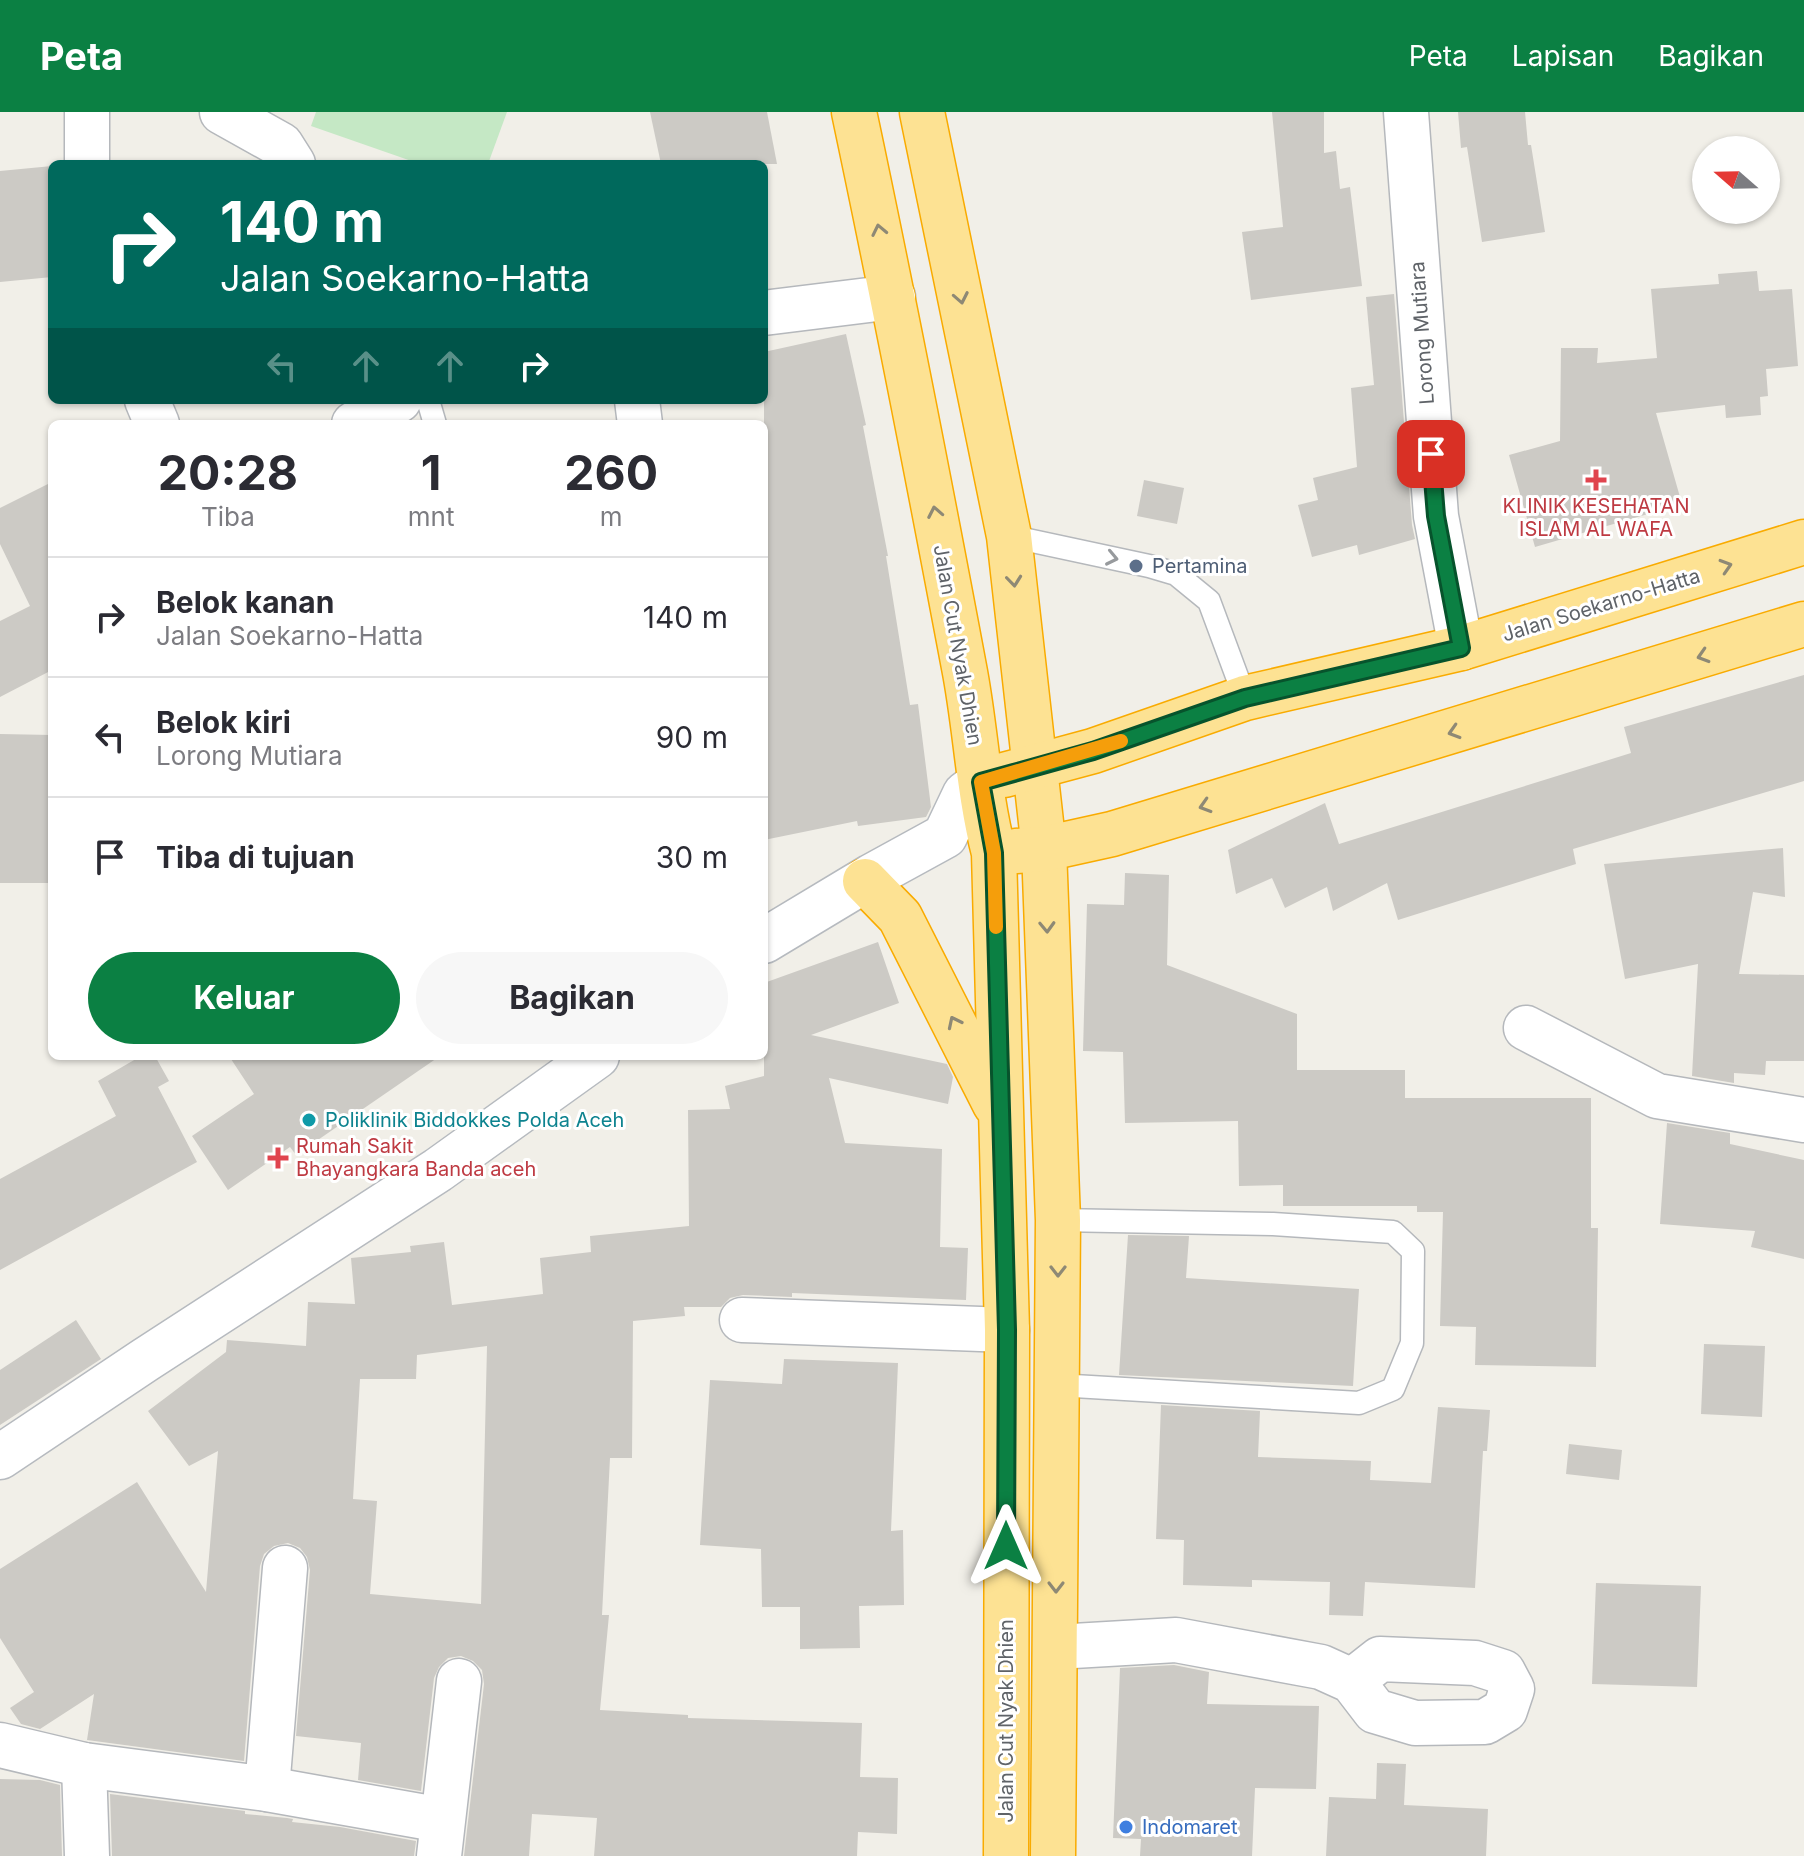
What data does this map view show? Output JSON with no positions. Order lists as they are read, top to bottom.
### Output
{
  "streets": {
    "highway": ["Jalan Soekarno-Hatta", "Jalan Cut Nyak Dhien"],
    "street": ["Lorong Mutiara"]
  },
  "crossings": [
    ["Lorong Mutiara", "Jalan Soekarno-Hatta"],
    ["Jalan Soekarno-Hatta", "Jalan Cut Nyak Dhien"]
  ],
  "places": {
    "health": ["KLINIK KESEHATAN ISLAM AL WAFA", "Rumah Sakit Bhayangkara Banda aceh"],
    "other": ["Pertamina", "Poliklinik Biddokkes Polda Aceh", "Indomaret"]
  },
  "north": "left",
  "page": {
    "header": "Peta",
    "nav": ["Peta", "Lapisan", "Bagikan"],
    "turn": ["140 m", "Jalan Soekarno-Hatta"],
    "eta": [
      "20:28",
      "Tiba",
      "1",
      "mnt",
      "260",
      "m"
    ],
    "list": [
      {
        "name": "Belok kanan",
        "note": "Jalan Soekarno-Hatta",
        "value": "140 m"
      },
      {
        "name": "Belok kiri",
        "note": "Lorong Mutiara",
        "value": "90 m"
      },
      {
        "name": "Tiba di tujuan",
        "value": "30 m"
      }
    ],
    "buttons": ["Keluar", "Bagikan"]
  }
}
